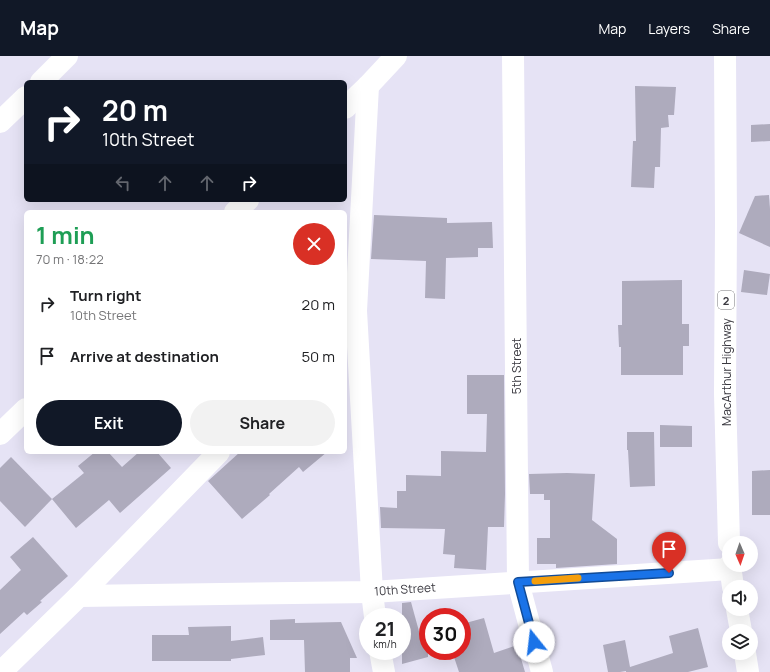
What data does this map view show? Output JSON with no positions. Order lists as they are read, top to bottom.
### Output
{
  "streets": {
    "main road": [
      "2",
      "5th Street",
      "MacArthur Highway",
      "10th Street"
    ]
  },
  "crossings": [
    ["5th Street", "10th Street"]
  ],
  "north": "bottom",
  "page": {
    "header": "Map",
    "nav": ["Map", "Layers", "Share"],
    "turn": ["20 m", "10th Street"],
    "heading": ["1 min", "70 m · 18:22"],
    "list": [
      {
        "name": "Turn right",
        "note": "10th Street",
        "value": "20 m"
      },
      {
        "name": "Arrive at destination",
        "value": "50 m"
      }
    ],
    "buttons": ["Exit", "Share"],
    "speed": "21 km/h",
    "limit": "30"
  }
}
